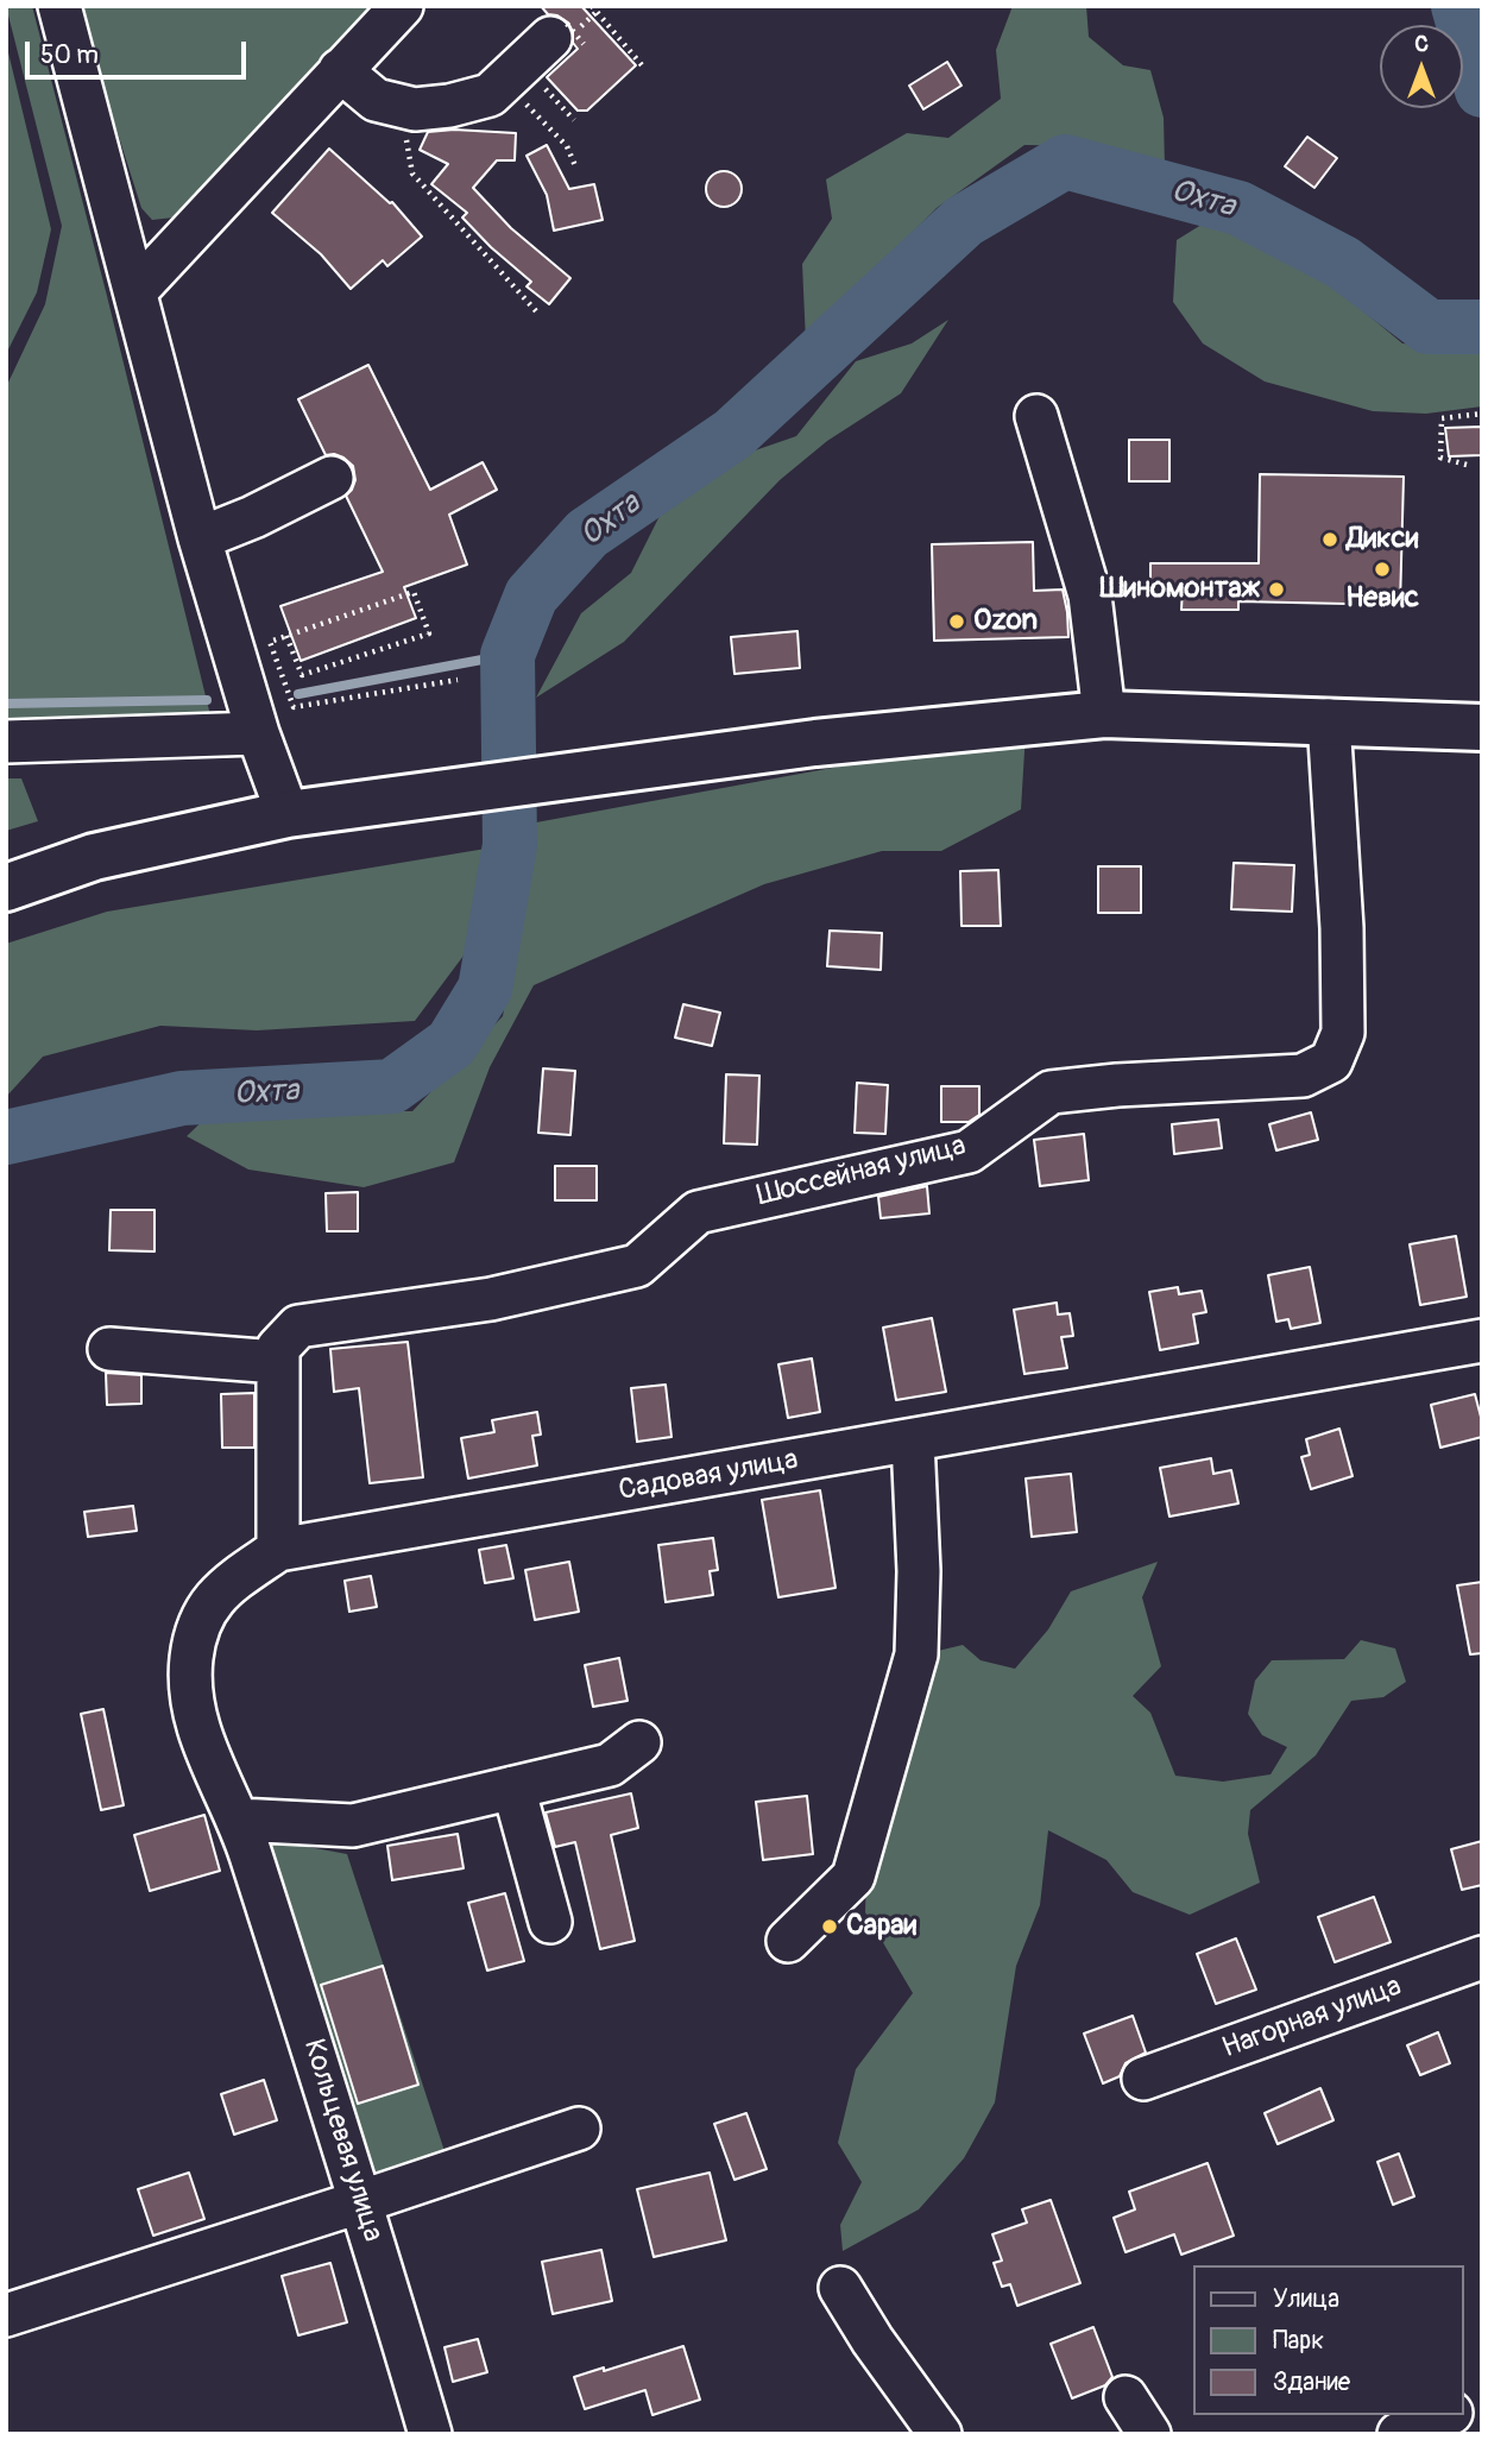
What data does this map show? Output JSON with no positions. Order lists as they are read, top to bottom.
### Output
{
  "streets": {
    "street": [
      "Шоссейная улица",
      "Садовая улица",
      "Нагорная улица",
      "Кольцевая улица"
    ]
  },
  "crossings": [
    ["Садовая улица", "Кольцевая улица"]
  ],
  "water": ["Охта"],
  "places": [
    "Дикси",
    "Невис",
    "Шиномонтаж",
    "Ozon",
    "Сараи"
  ],
  "legend": ["Улица", "Парк", "Здание"],
  "scale_bar": "50 m",
  "north": "top"
}
